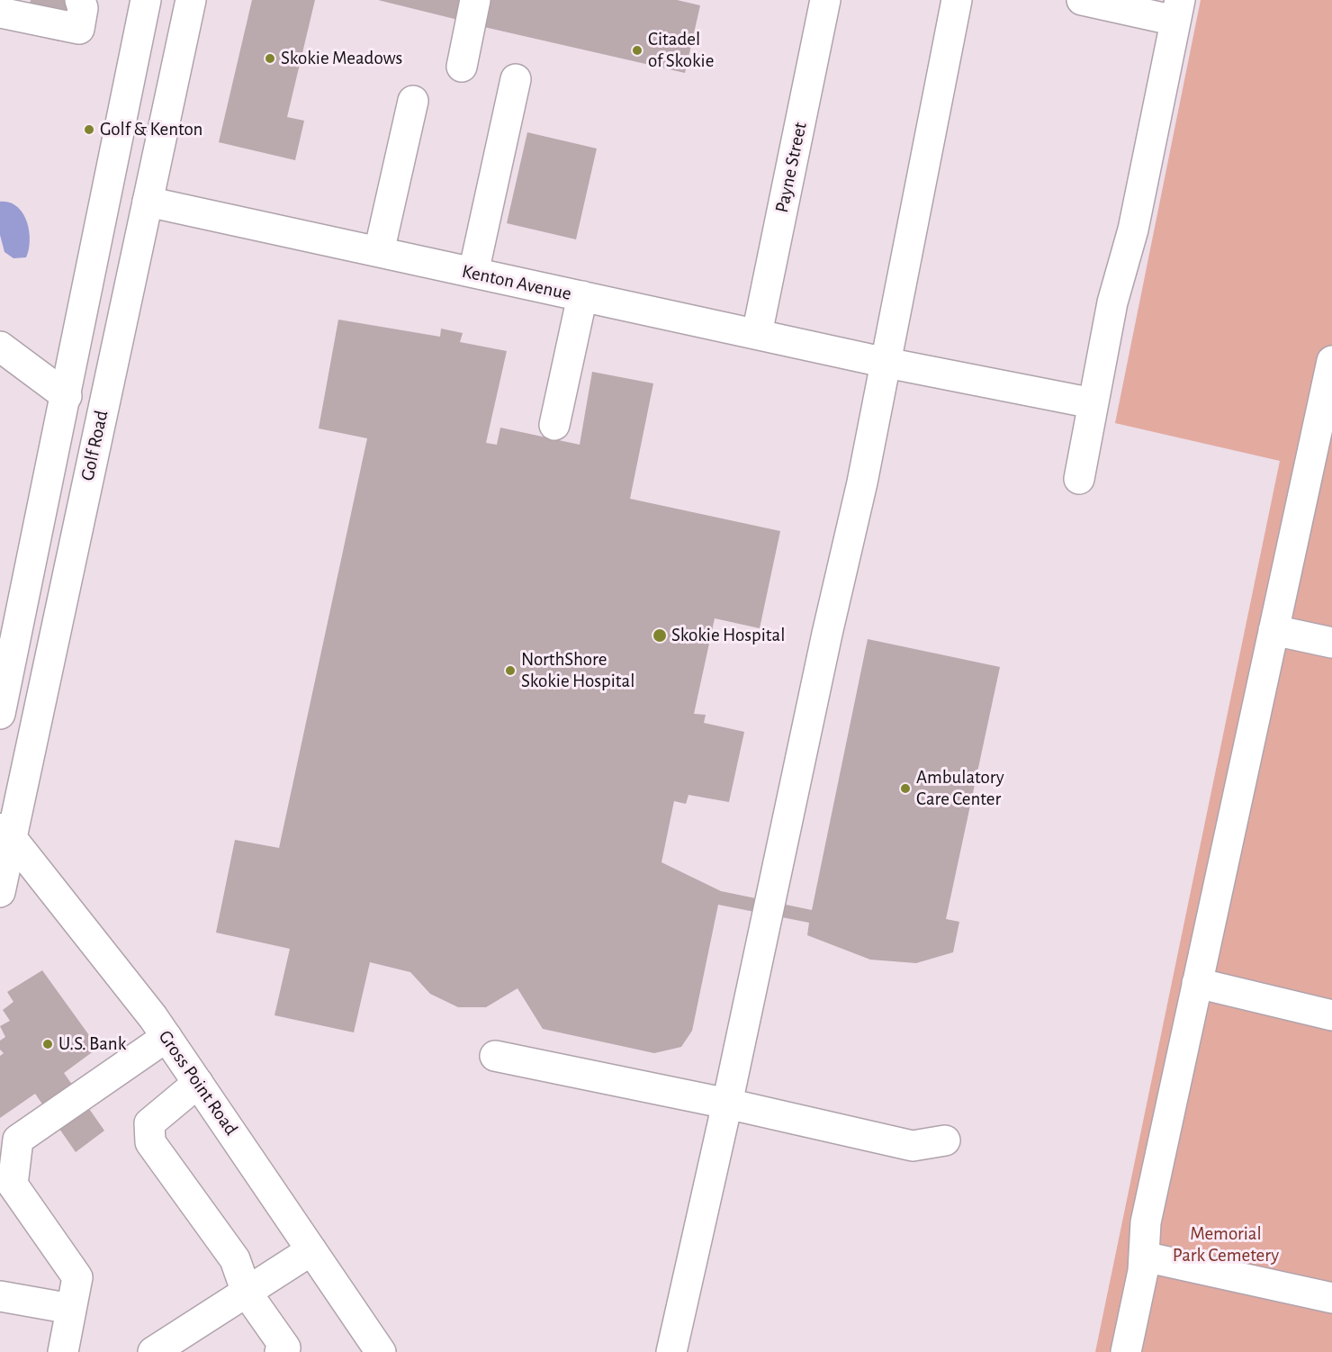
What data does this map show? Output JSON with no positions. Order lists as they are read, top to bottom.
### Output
{
  "streets": {
    "main road": [
      "Payne Street",
      "Kenton Avenue",
      "Golf Road",
      "Gross Point Road"
    ]
  },
  "crossings": [
    ["Payne Street", "Kenton Avenue"],
    ["Kenton Avenue", "Golf Road"],
    ["Golf Road", "Gross Point Road"]
  ],
  "parks": ["Memorial Park Cemetery"],
  "places": [
    "Citadel of Skokie",
    "Skokie Meadows",
    "Golf & Kenton",
    "Skokie Hospital",
    "NorthShore Skokie Hospital",
    "Ambulatory Care Center",
    "U.S. Bank"
  ]
}
